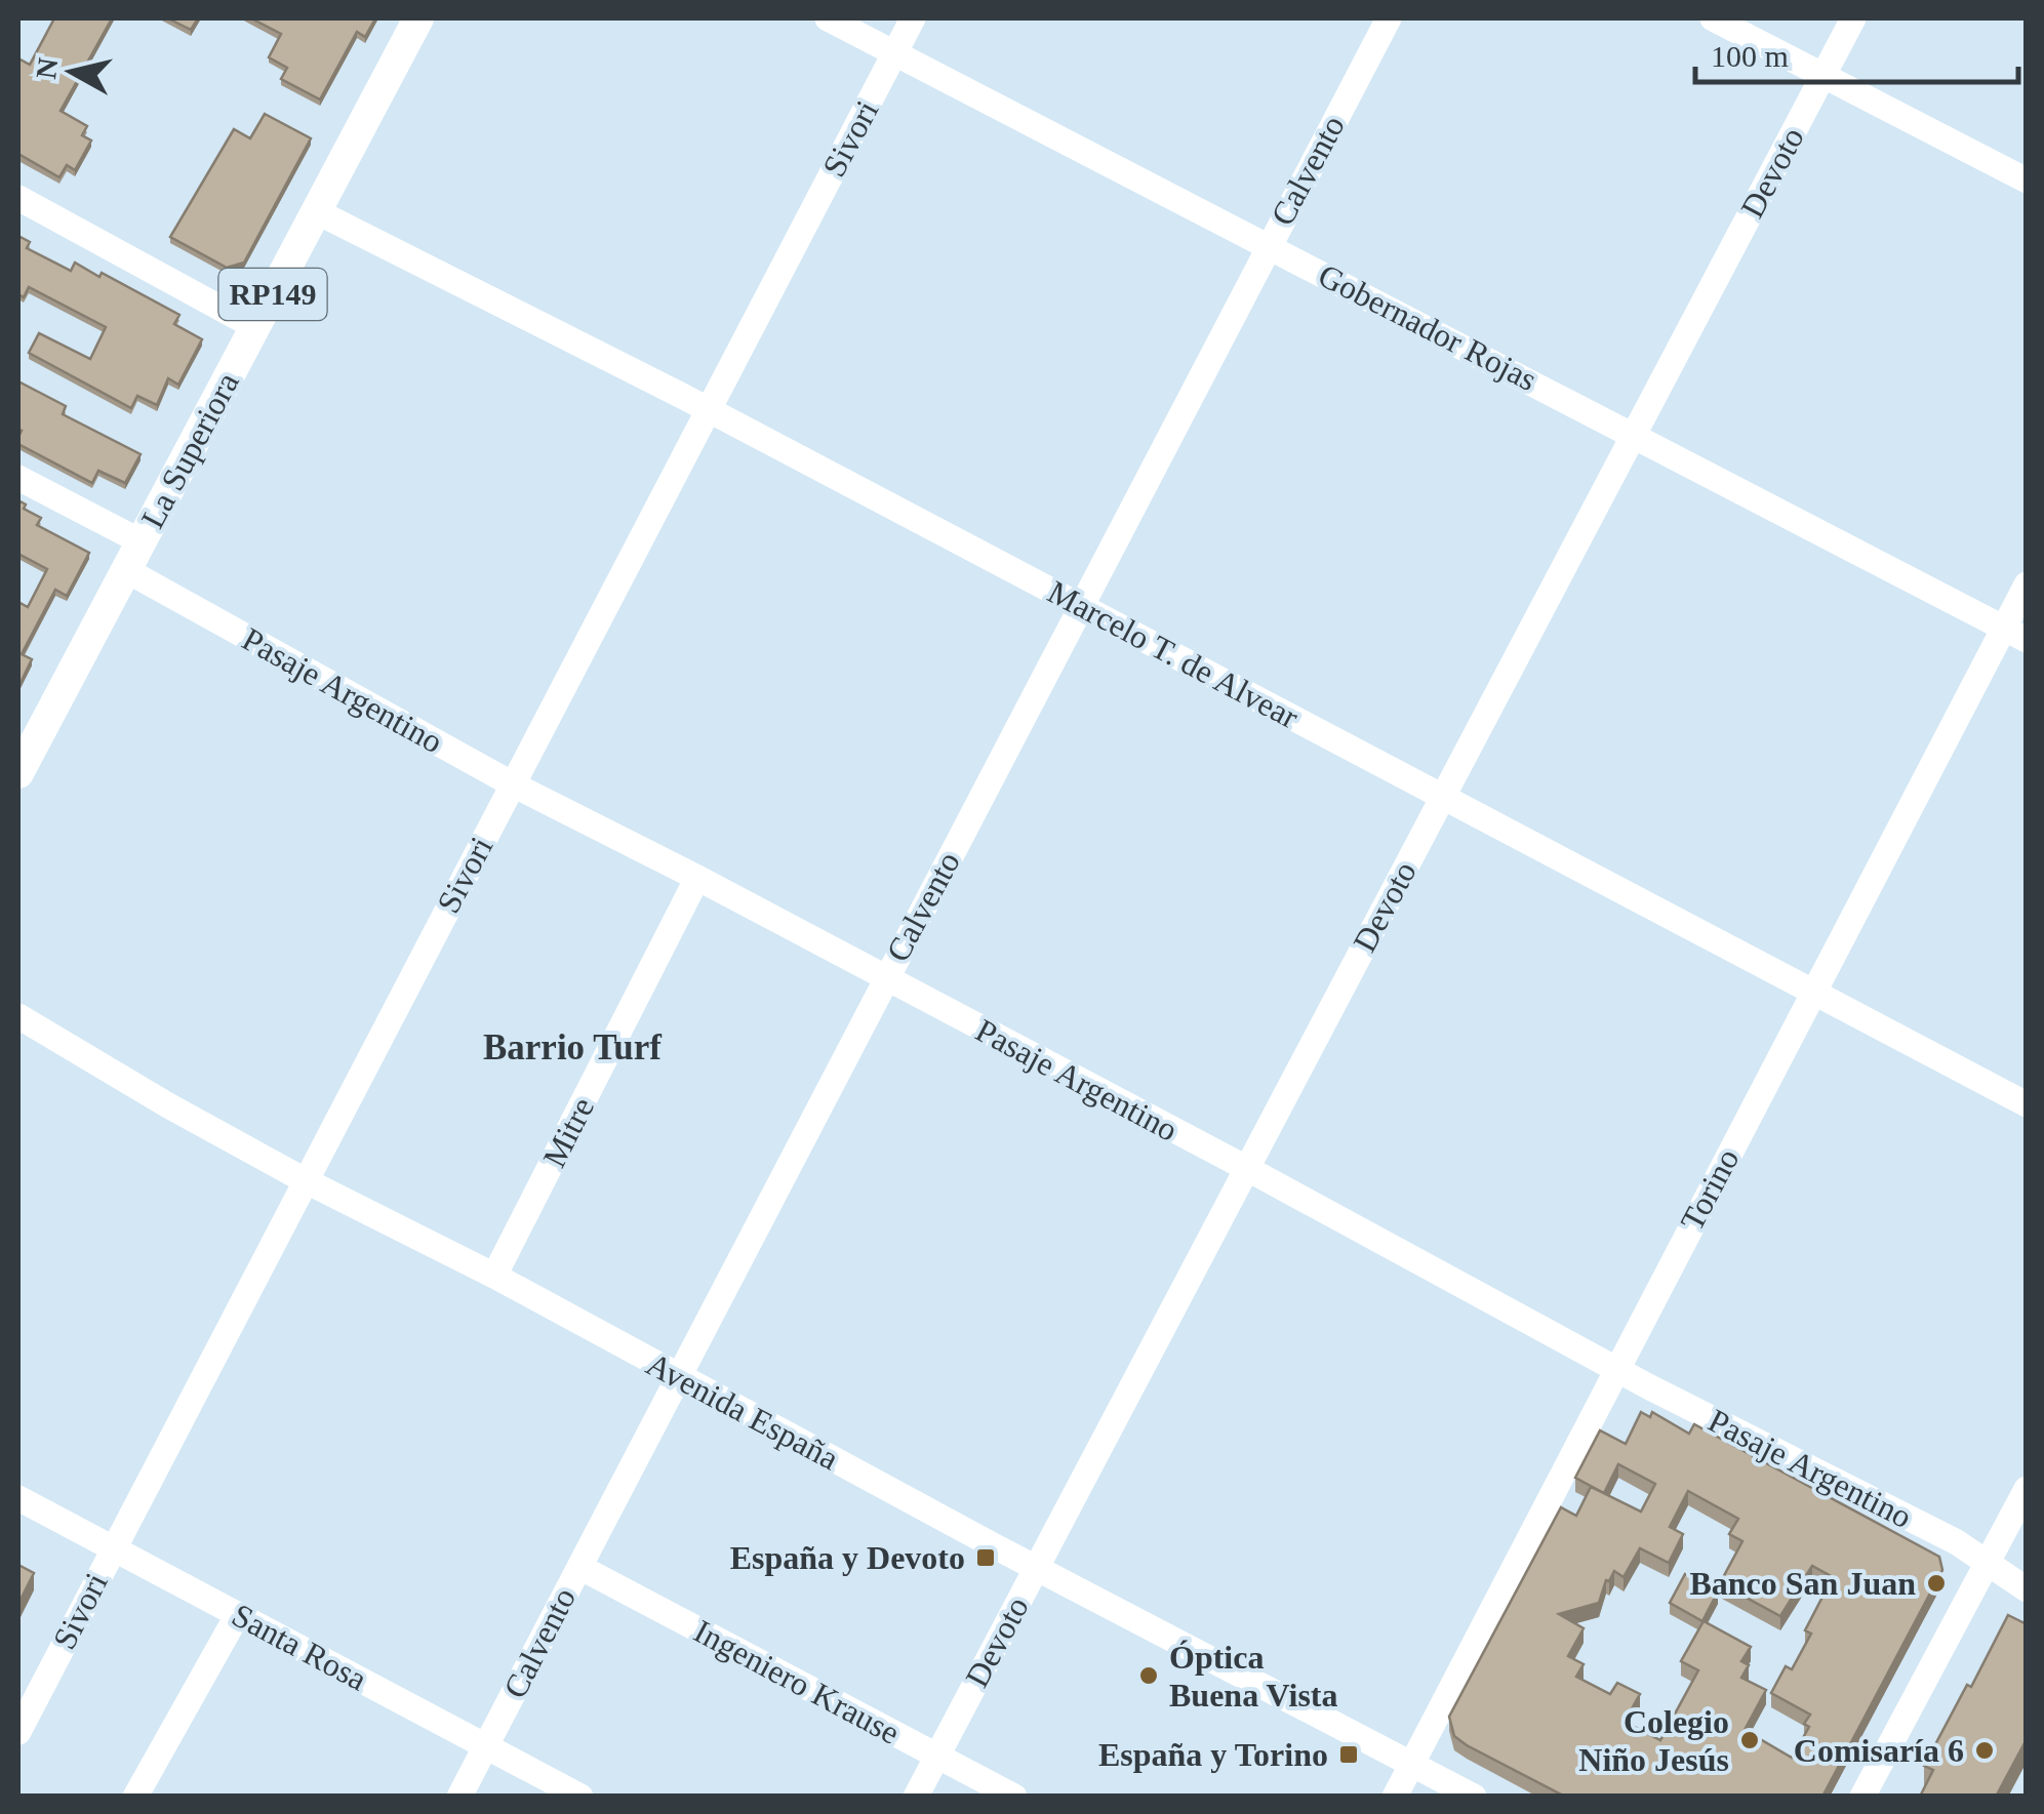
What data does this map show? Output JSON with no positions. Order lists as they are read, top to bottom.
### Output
{
  "streets": {
    "main road": ["RP149", "La Superiora"],
    "street": [
      "Sivori",
      "Calvento",
      "Devoto",
      "Gobernador Rojas",
      "Marcelo T. de Alvear",
      "Pasaje Argentino",
      "Mitre",
      "Torino",
      "Avenida España",
      "Santa Rosa",
      "Ingeniero Krause"
    ]
  },
  "crossings": [
    ["Sivori", "Gobernador Rojas"],
    ["Sivori", "Marcelo T. de Alvear"],
    ["Sivori", "Pasaje Argentino"],
    ["Sivori", "Avenida España"],
    ["Sivori", "Santa Rosa"],
    ["Calvento", "Gobernador Rojas"],
    ["Calvento", "Marcelo T. de Alvear"],
    ["Calvento", "Pasaje Argentino"],
    ["Calvento", "Avenida España"],
    ["Calvento", "Santa Rosa"],
    ["Calvento", "Ingeniero Krause"],
    ["Devoto", "Gobernador Rojas"],
    ["Devoto", "Marcelo T. de Alvear"],
    ["Devoto", "Pasaje Argentino"],
    ["Devoto", "Avenida España"],
    ["Devoto", "Ingeniero Krause"],
    ["Gobernador Rojas", "Torino"],
    ["La Superiora", "Marcelo T. de Alvear"],
    ["La Superiora", "Pasaje Argentino"],
    ["Marcelo T. de Alvear", "Torino"],
    ["Pasaje Argentino", "Mitre"],
    ["Pasaje Argentino", "Torino"],
    ["Mitre", "Avenida España"],
    ["Torino", "Avenida España"]
  ],
  "districts": ["Barrio Turf"],
  "places": {
    "transit": ["España y Devoto", "España y Torino"],
    "other": [
      "Banco San Juan",
      "Óptica Buena Vista",
      "Colegio Niño Jesús",
      "Comisaría 6"
    ]
  },
  "scale_bar": "100 m",
  "north": "left"
}
